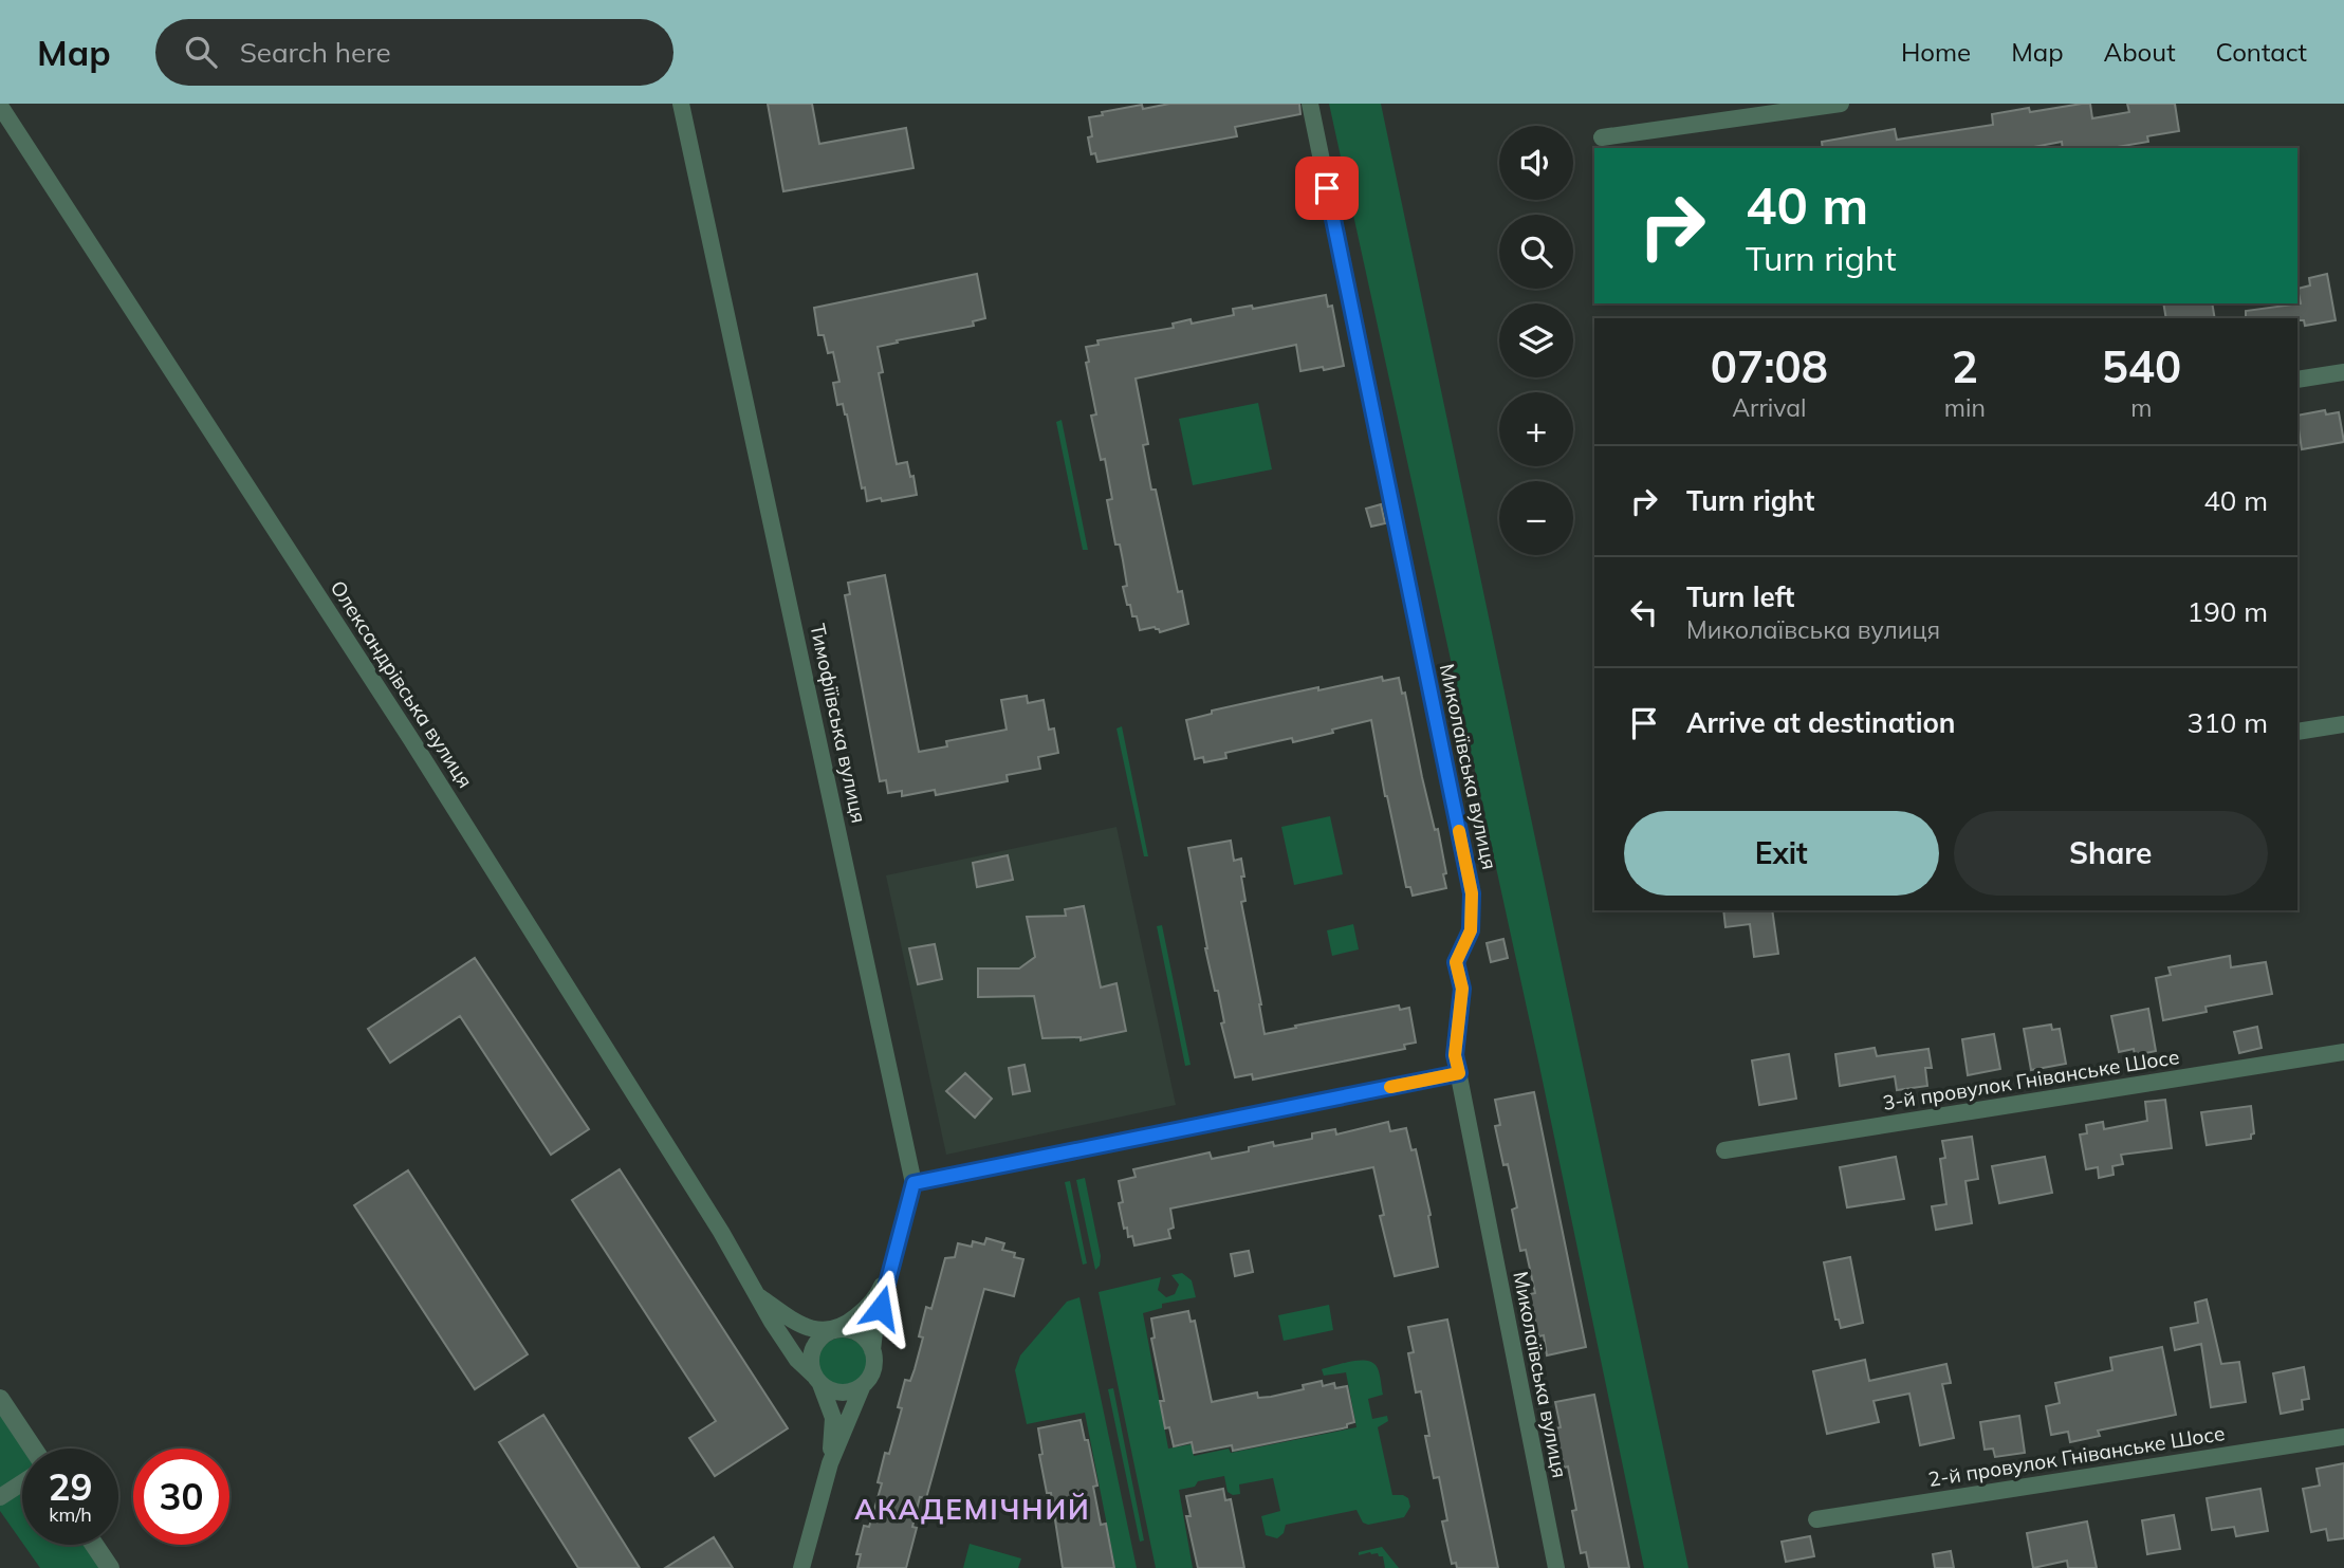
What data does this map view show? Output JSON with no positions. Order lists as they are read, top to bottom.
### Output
{
  "streets": {
    "street": [
      "Олександрівська вулиця",
      "Тимофіївська вулиця",
      "Миколаївська вулиця",
      "3-й провулок Гніванське Шосе",
      "2-й провулок Гніванське Шосе"
    ]
  },
  "crossings": [
    ["Олександрівська вулиця", "Тимофіївська вулиця"]
  ],
  "districts": ["АКАДЕМІЧНИЙ"],
  "page": {
    "header": "Map",
    "search": "Search here",
    "nav": [
      "Home",
      "Map",
      "About",
      "Contact"
    ],
    "map_buttons": ["+", "−"],
    "turn": ["40 m", "Turn right"],
    "eta": [
      "07:08",
      "Arrival",
      "2",
      "min",
      "540",
      "m"
    ],
    "list": [
      {
        "name": "Turn right",
        "value": "40 m"
      },
      {
        "name": "Turn left",
        "note": "Миколаївська вулиця",
        "value": "190 m"
      },
      {
        "name": "Arrive at destination",
        "value": "310 m"
      }
    ],
    "buttons": ["Exit", "Share"],
    "speed": "29 km/h",
    "limit": "30"
  }
}
